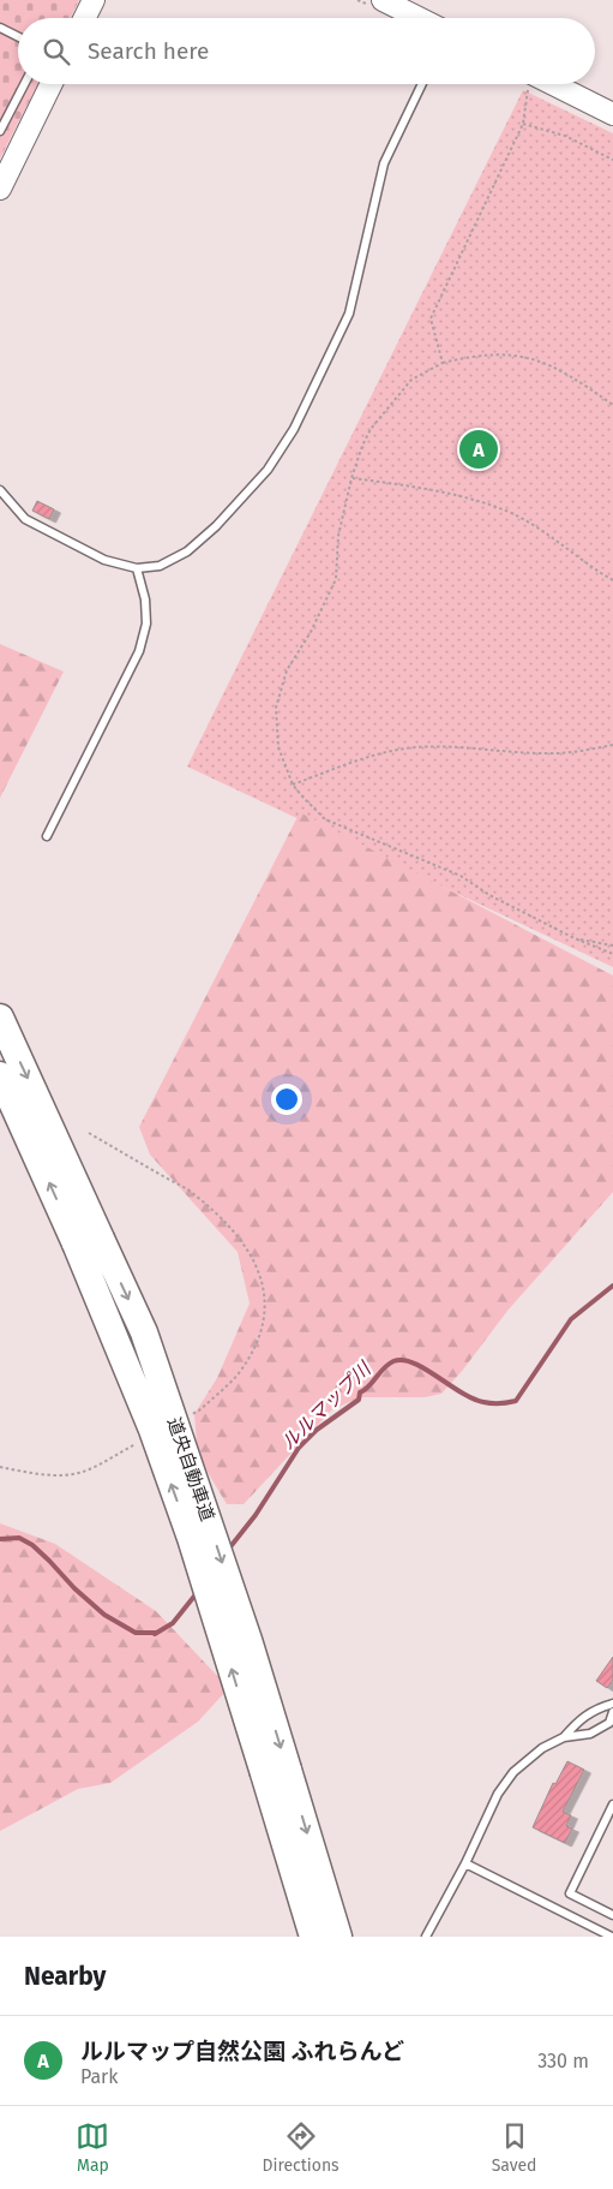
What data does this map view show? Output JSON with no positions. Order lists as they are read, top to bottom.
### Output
{
  "streets": {
    "highway": ["道央自動車道"]
  },
  "water": ["ルルマップ川"],
  "page": {
    "search": "Search here",
    "pins": "A",
    "heading": "Nearby",
    "list": [
      {
        "mark": "A",
        "name": "ルルマップ自然公園 ふれらんど",
        "note": "Park",
        "value": "330 m"
      }
    ],
    "nav": ["Map", "Directions", "Saved"]
  }
}
